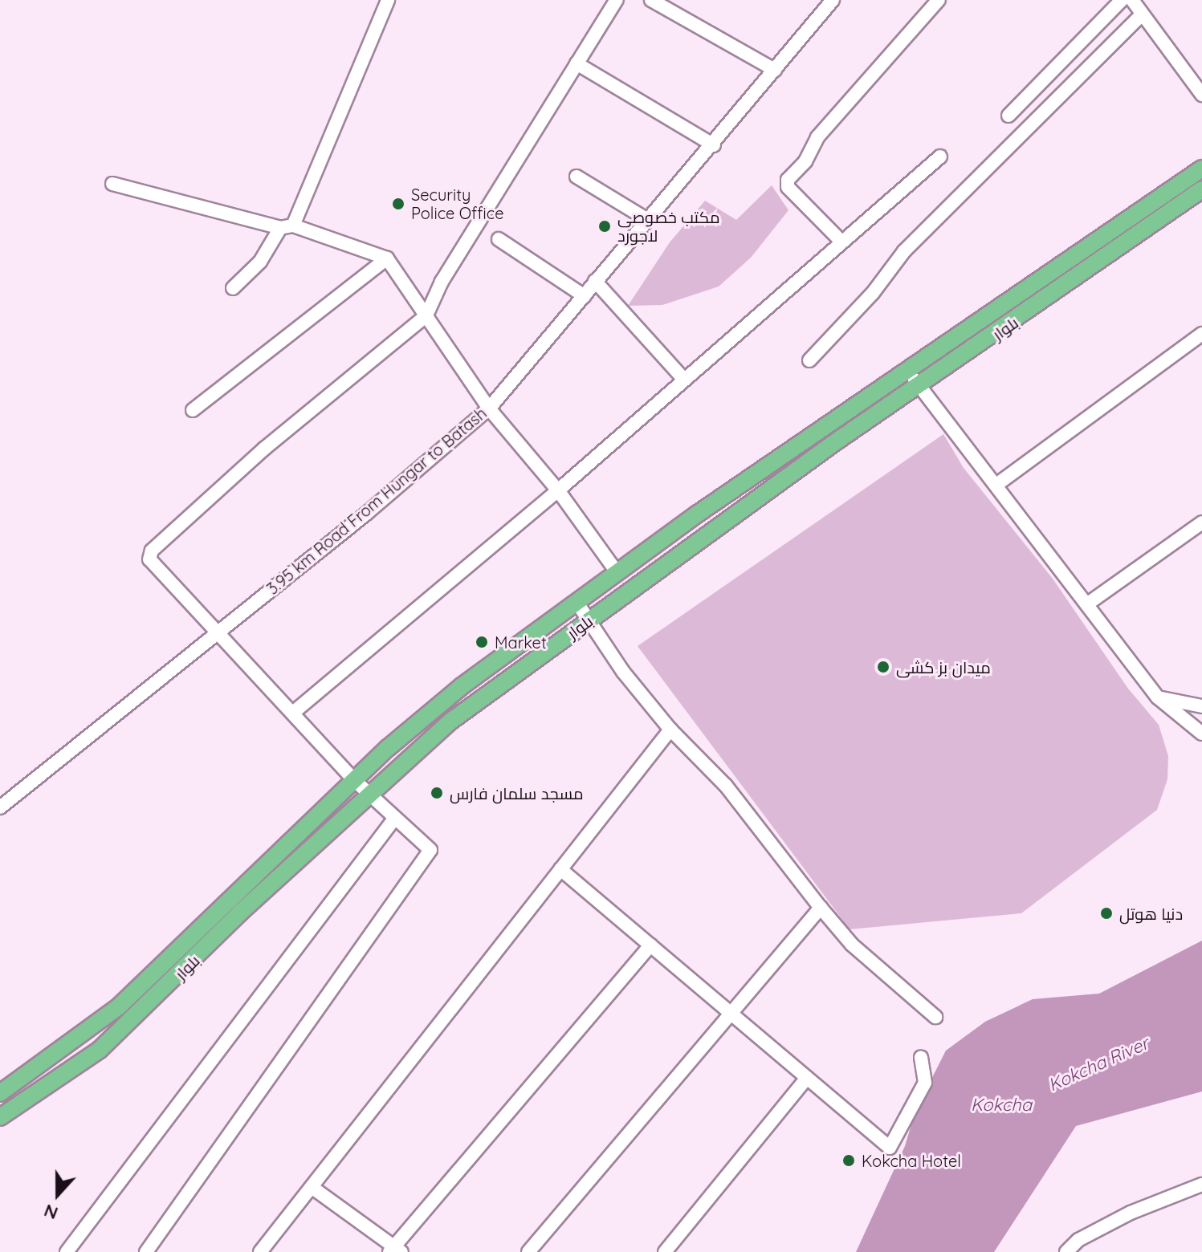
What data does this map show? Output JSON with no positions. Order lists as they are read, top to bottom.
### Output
{
  "streets": {
    "main road": ["بلوار"],
    "street": ["3.95 km Road From Hungar to Batash"]
  },
  "water": ["Kokcha River", "Kokcha"],
  "places": [
    "Security Police Office",
    "مکتب خصوصی لاجورد",
    "Market",
    "میدان بز کشی",
    "مسجد سلمان فارس",
    "دنیا هوتل",
    "Kokcha Hotel"
  ],
  "north": "bottom"
}
